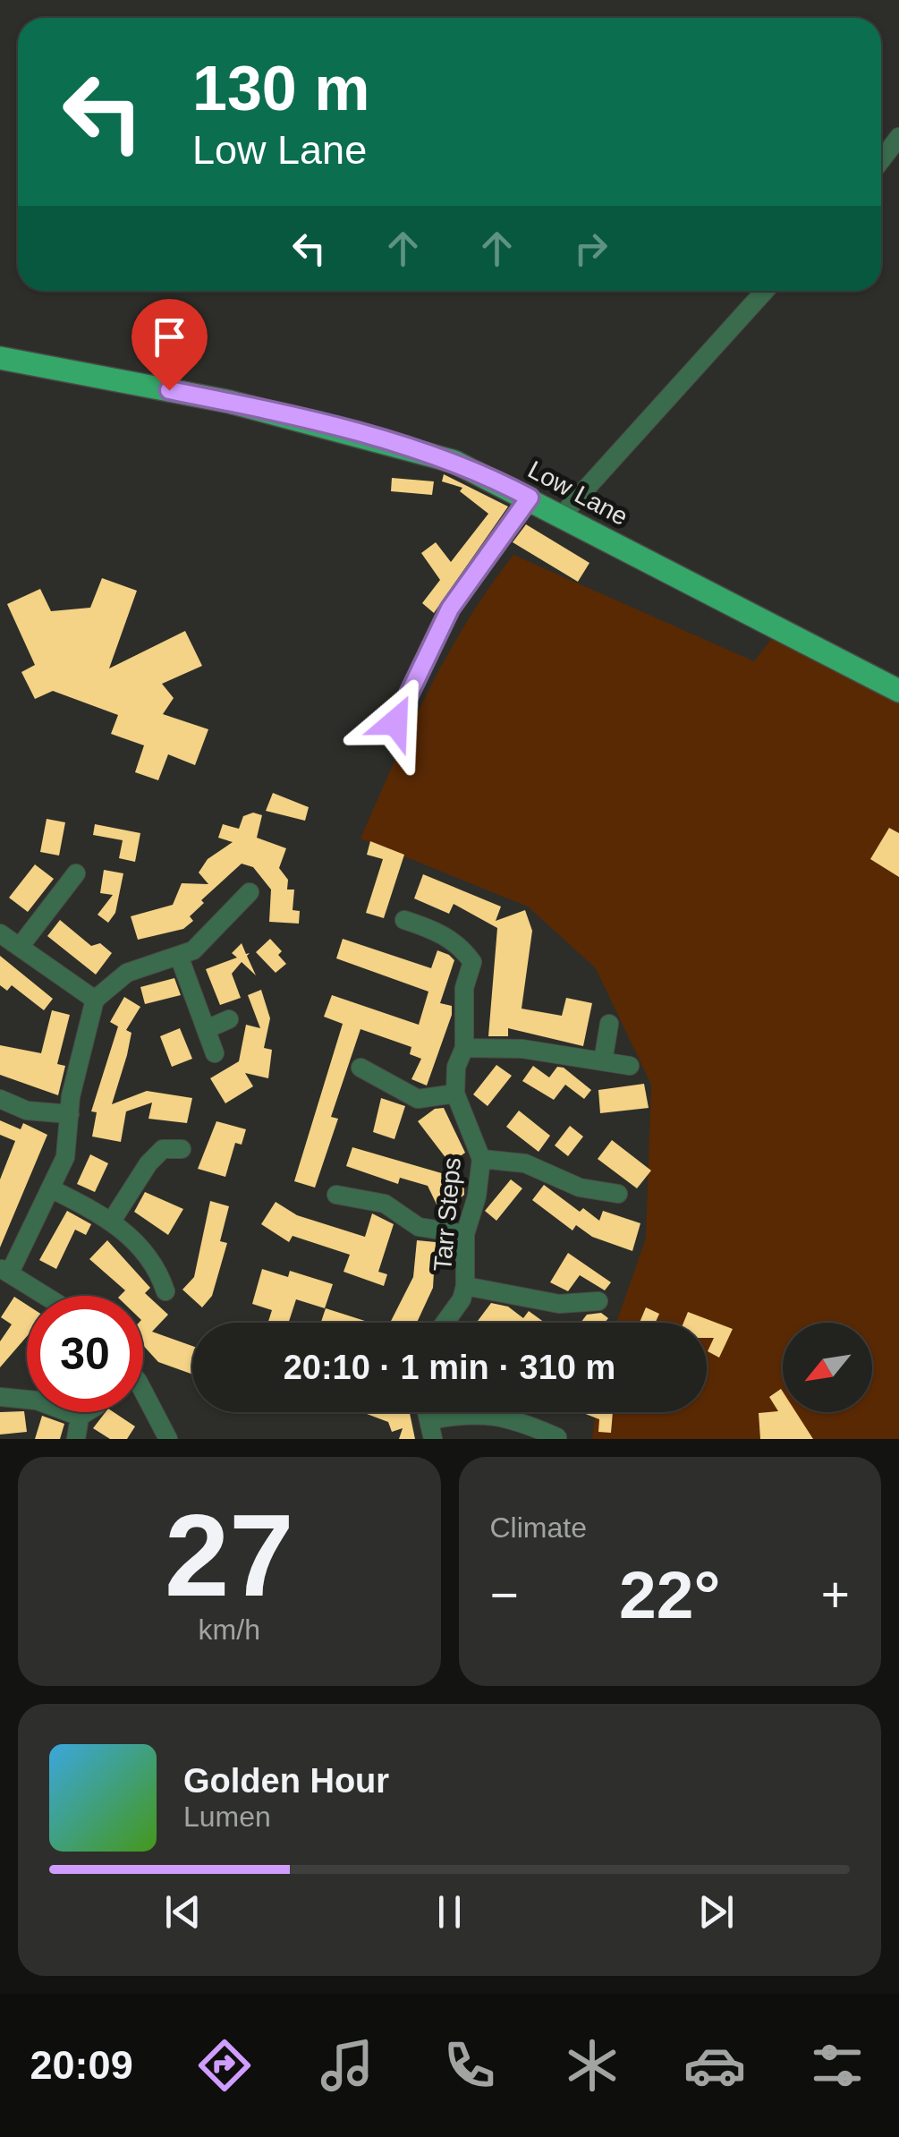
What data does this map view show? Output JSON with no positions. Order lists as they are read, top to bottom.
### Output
{
  "streets": {
    "main road": ["Low Lane"],
    "street": ["Tarr Steps"]
  },
  "north": "bottom left",
  "page": {
    "turn": ["130 m", "Low Lane"],
    "limit": "30",
    "trip": "20:10 · 1 min · 310 m",
    "tile": [
      ["27", "km/h"],
      "Climate"
    ],
    "heat": ["−", "22°", "+"],
    "song": ["Golden Hour", "Lumen"],
    "tabs": "20:09"
  }
}
